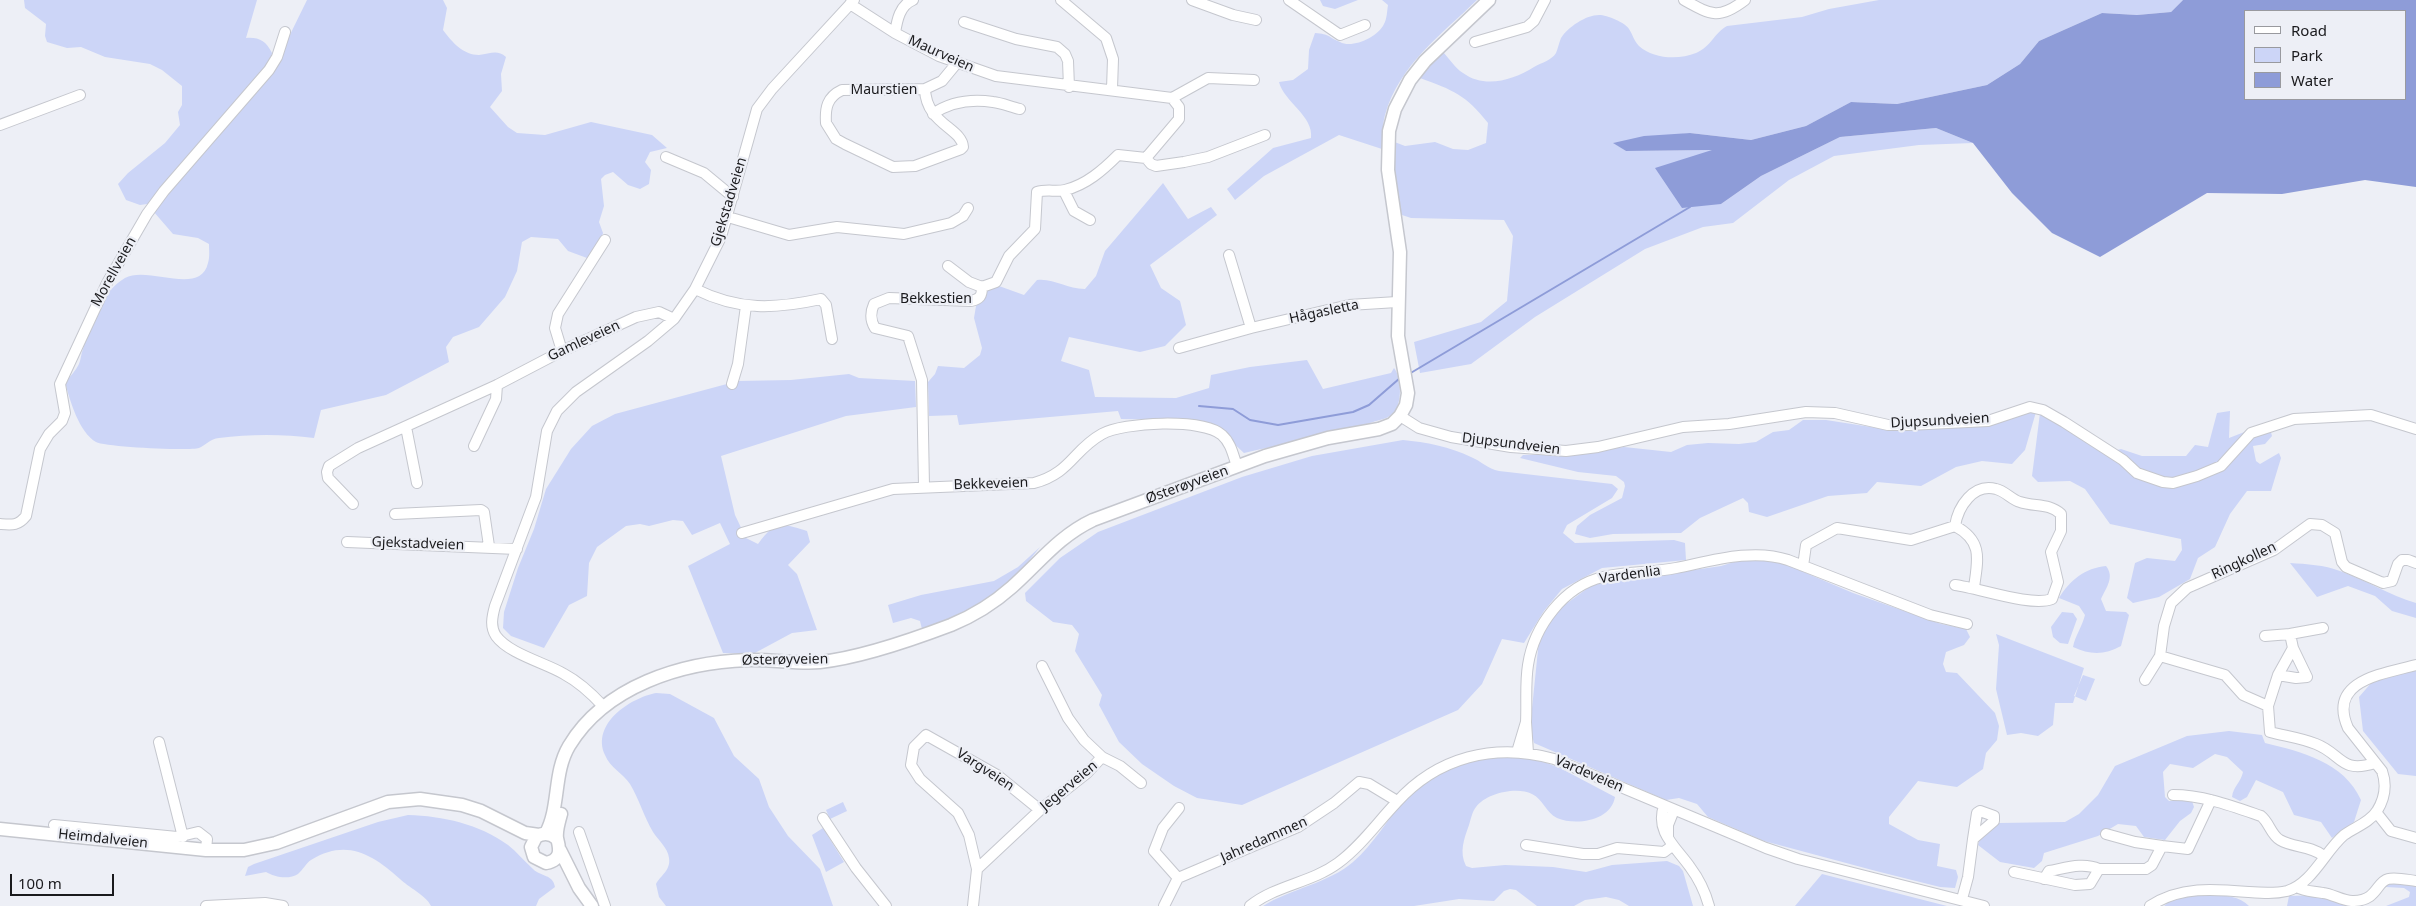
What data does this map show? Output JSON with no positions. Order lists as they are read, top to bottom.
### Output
{
  "streets": {
    "main road": ["Østerøyveien", "Heimdalveien"],
    "street": [
      "Maurveien",
      "Maurstien",
      "Gjekstadveien",
      "Morellveien",
      "Bekkestien",
      "Hågasletta",
      "Gamleveien",
      "Djupsundveien",
      "Bekkeveien",
      "Ringkollen",
      "Vardenlia",
      "Vargveien",
      "Vardeveien",
      "Jegerveien",
      "Jahredammen"
    ]
  },
  "crossings": [
    ["Maurveien", "Maurstien"],
    ["Maurveien", "Gjekstadveien"],
    ["Gjekstadveien", "Gamleveien"],
    ["Gjekstadveien", "Østerøyveien"],
    ["Bekkestien", "Bekkeveien"],
    ["Djupsundveien", "Østerøyveien"],
    ["Bekkeveien", "Østerøyveien"],
    ["Østerøyveien", "Heimdalveien"],
    ["Vardenlia", "Vardeveien"],
    ["Vargveien", "Jegerveien"],
    ["Vardeveien", "Jahredammen"]
  ],
  "legend": ["Road", "Park", "Water"],
  "scale_bar": "100 m"
}
